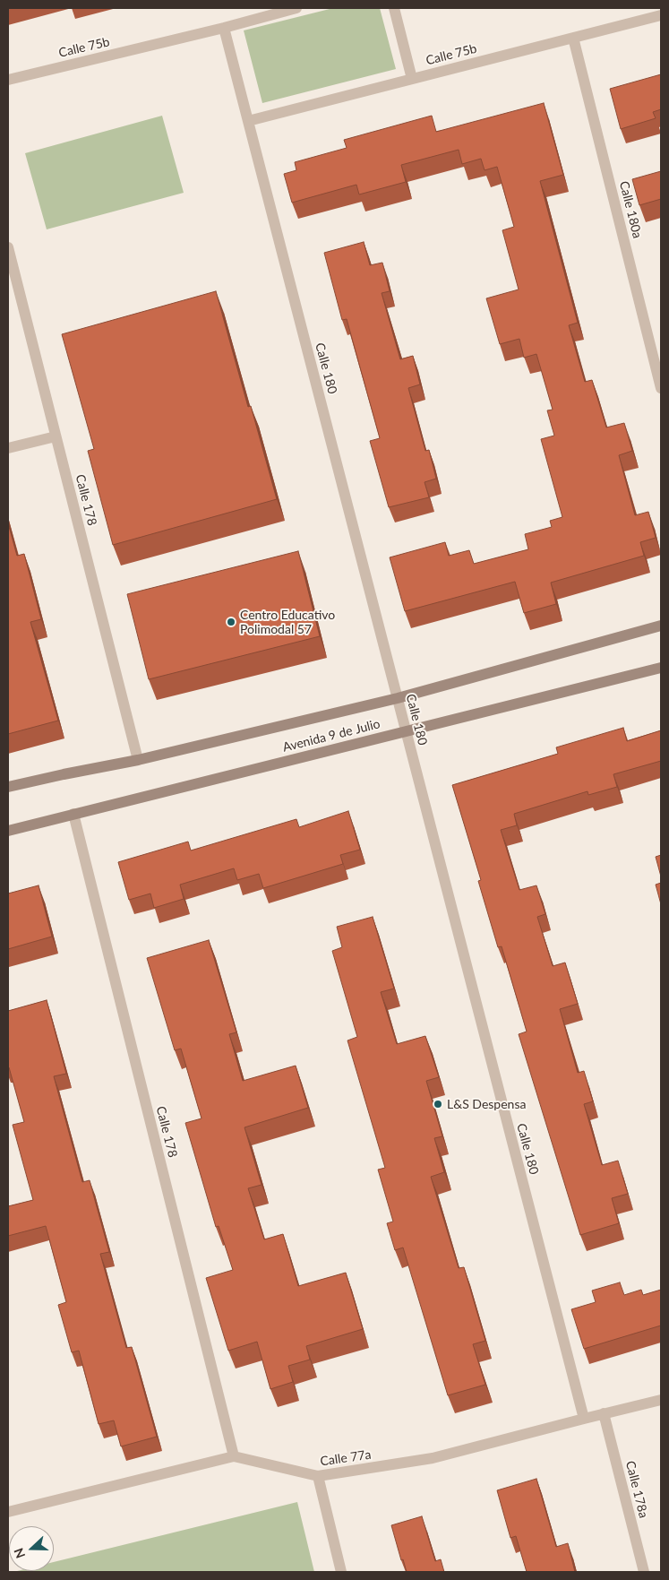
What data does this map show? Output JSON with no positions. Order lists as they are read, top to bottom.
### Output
{
  "streets": {
    "main road": ["Avenida 9 de Julio"],
    "street": [
      "Calle 75b",
      "Calle 180a",
      "Calle 180",
      "Calle 178",
      "Calle 77a",
      "Calle 178a"
    ]
  },
  "crossings": [
    ["Calle 75b", "Calle 180a"],
    ["Calle 75b", "Calle 180"],
    ["Calle 180", "Avenida 9 de Julio"],
    ["Calle 180", "Calle 77a"],
    ["Calle 178", "Avenida 9 de Julio"],
    ["Calle 178", "Calle 77a"],
    ["Calle 77a", "Calle 178a"]
  ],
  "places": ["Centro Educativo Polimodal 57", "L&S Despensa"],
  "north": "left"
}
